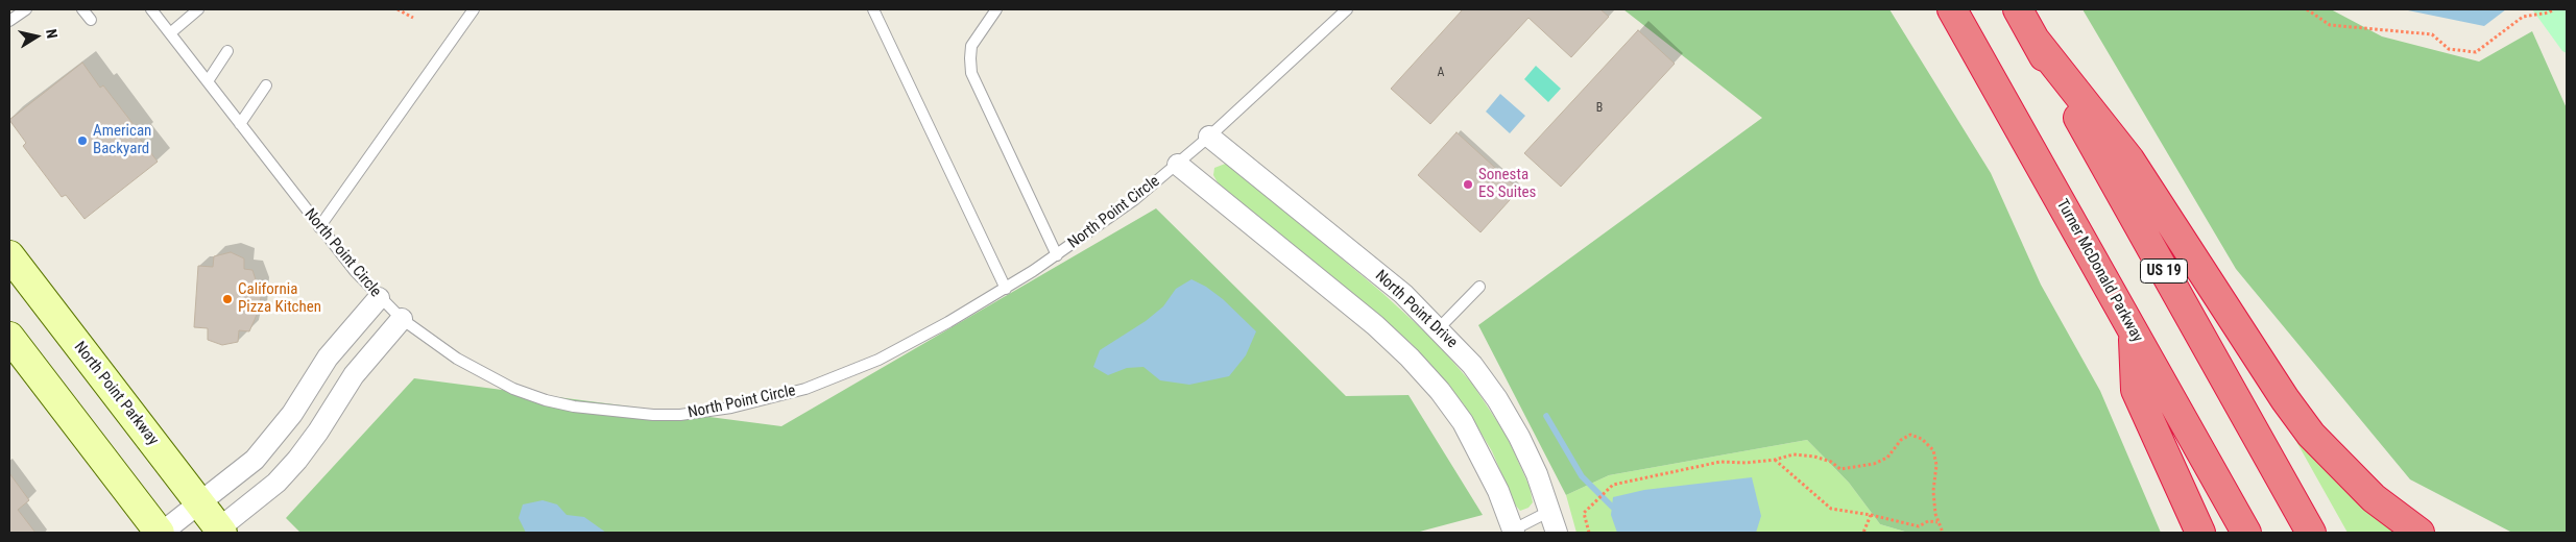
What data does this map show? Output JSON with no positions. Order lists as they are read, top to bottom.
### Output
{
  "streets": {
    "highway": ["Turner McDonald Parkway", "US 19"],
    "street": ["North Point Drive", "North Point Parkway"],
    "lane": ["North Point Circle"]
  },
  "crossings": [
    ["North Point Circle", "North Point Drive"]
  ],
  "places": ["American Backyard", "Sonesta ES Suites", "California Pizza Kitchen"],
  "house_numbers": ["A", "B"],
  "north": "right"
}
